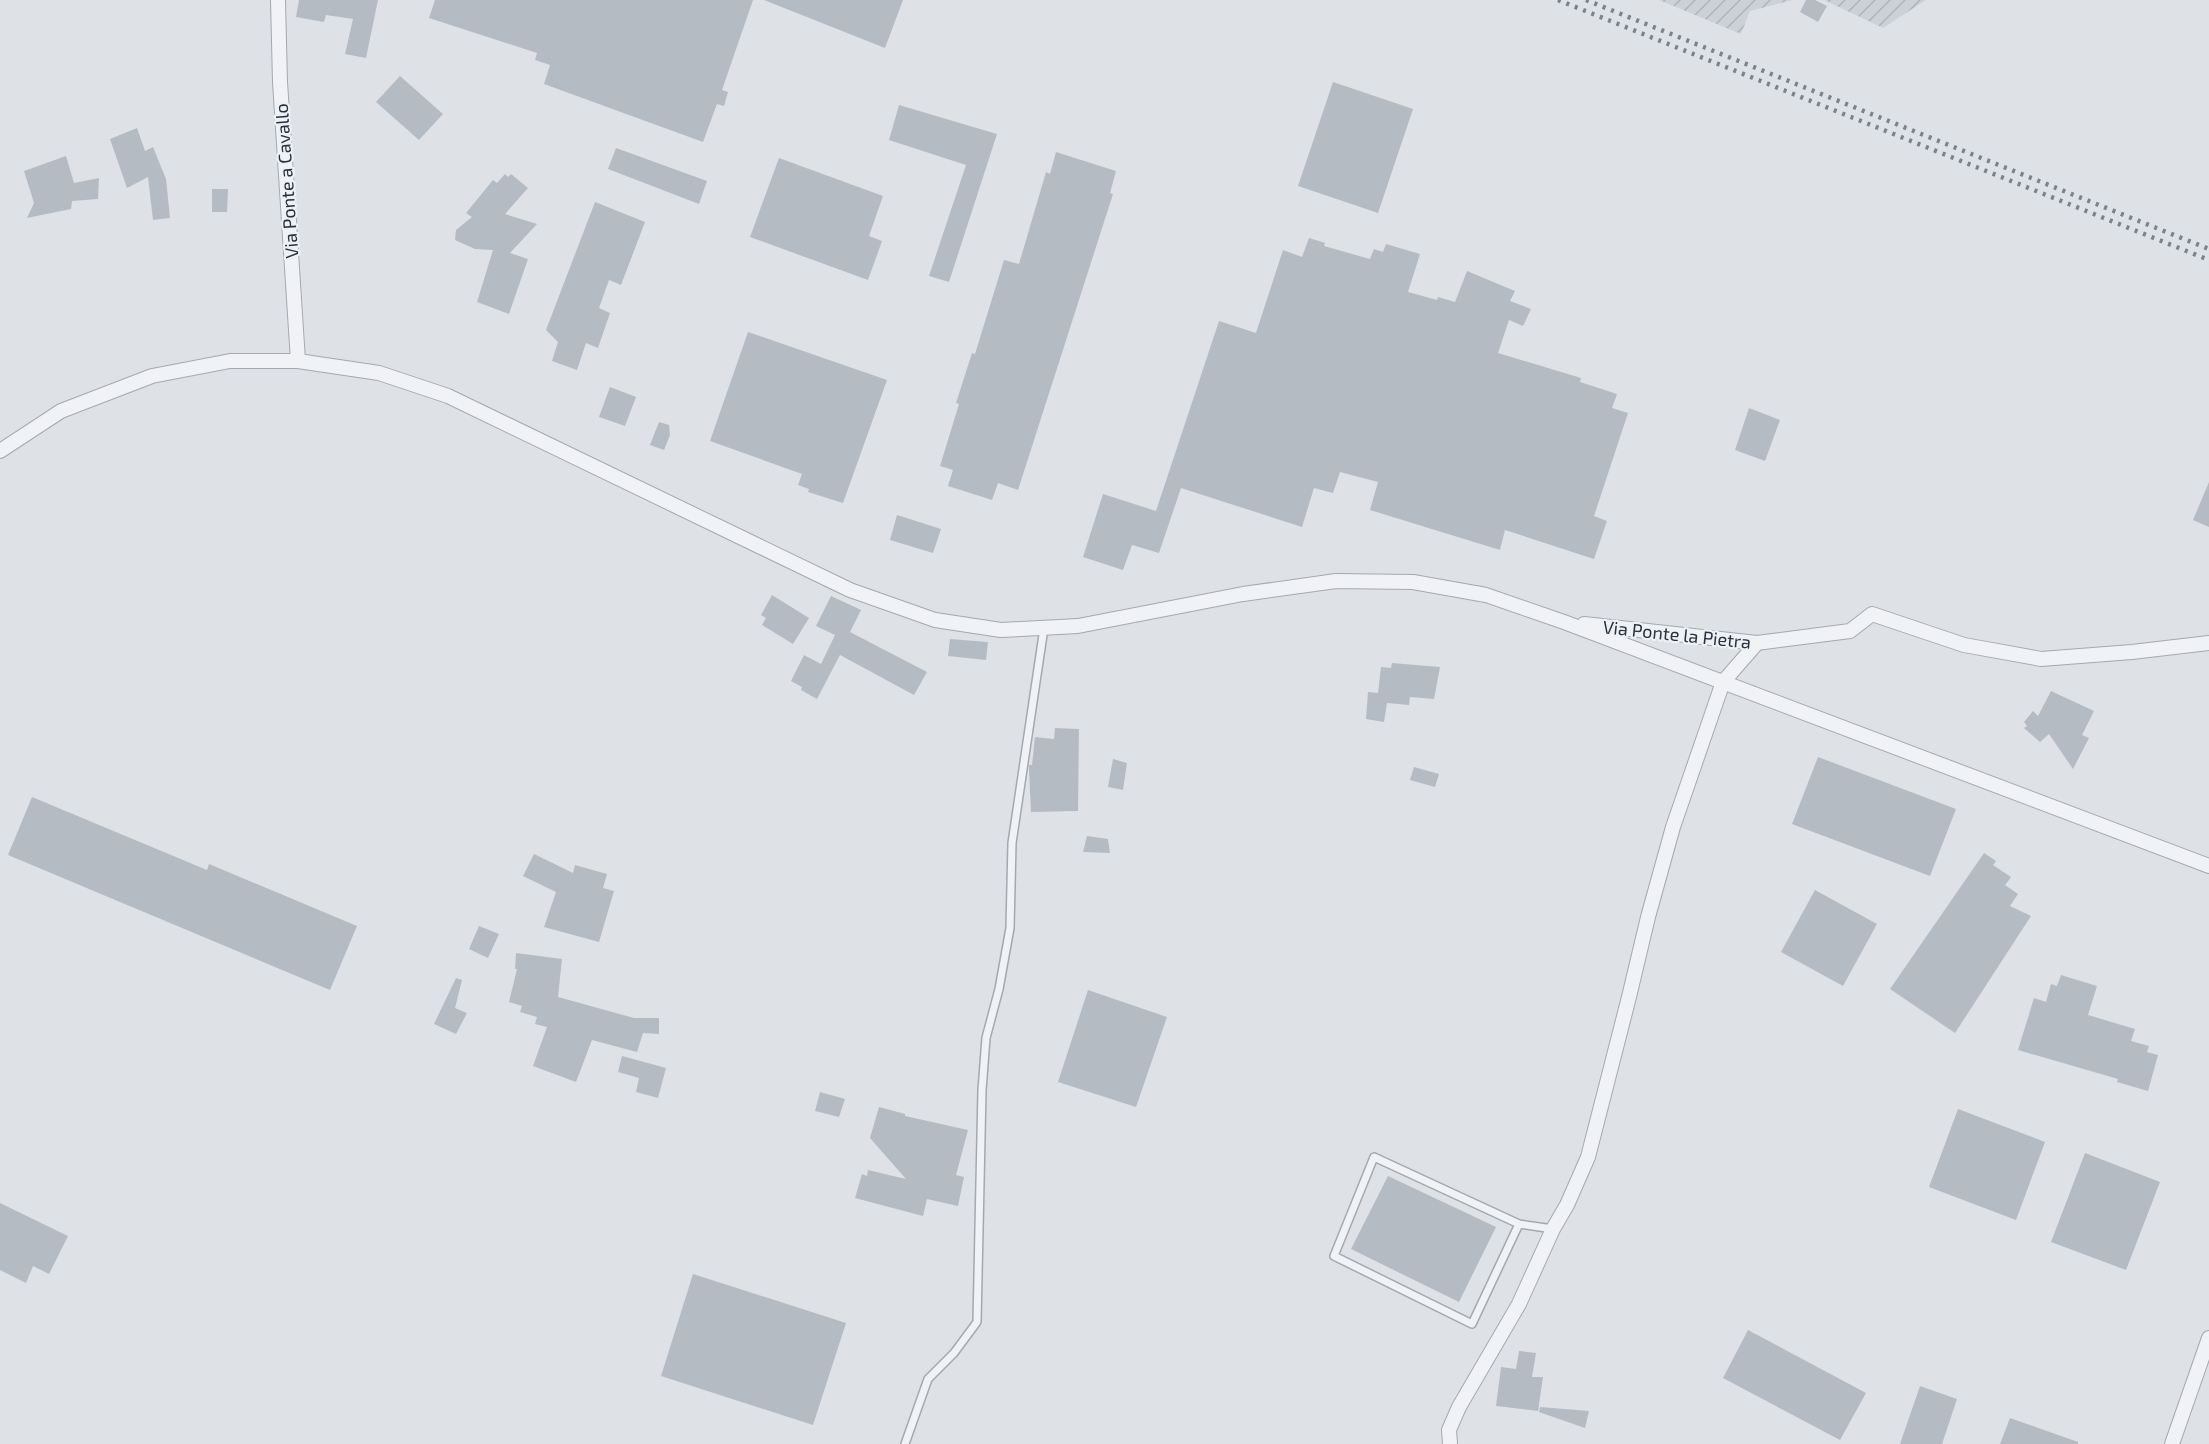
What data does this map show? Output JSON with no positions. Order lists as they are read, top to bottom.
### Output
{
  "streets": {
    "street": ["Via Ponte a Cavallo", "Via Ponte la Pietra"]
  }
}
